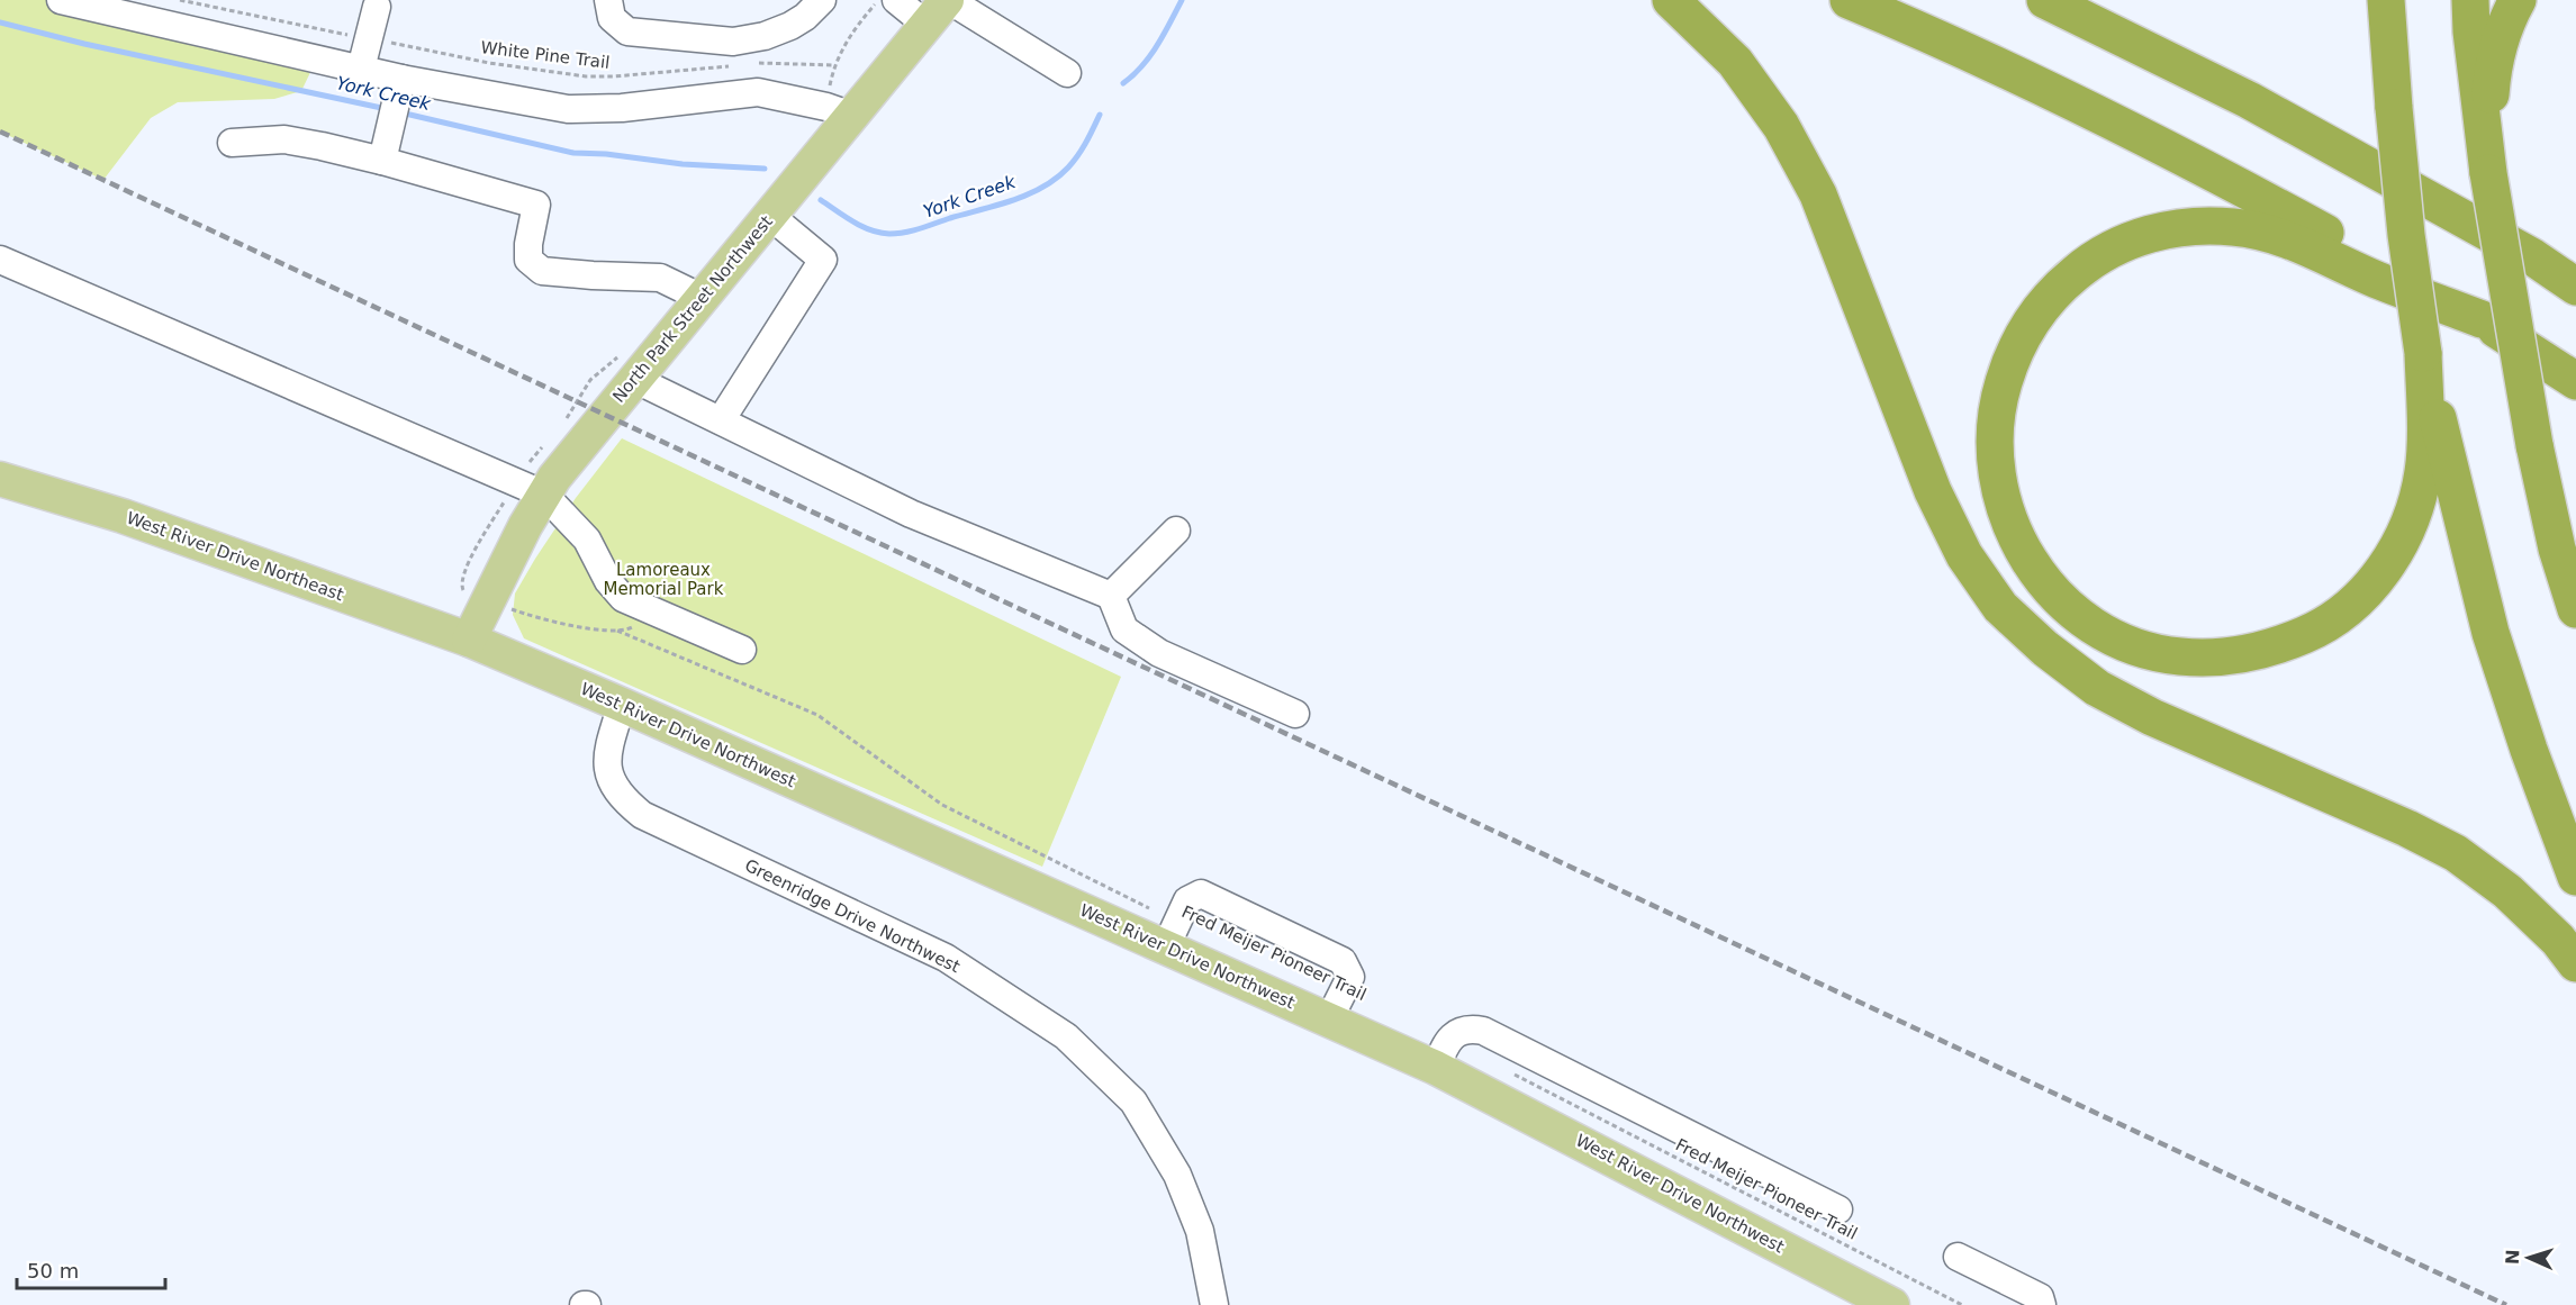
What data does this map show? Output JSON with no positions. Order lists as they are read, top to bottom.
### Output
{
  "streets": {
    "main road": ["North Park Street Northwest", "West River Drive Northeast", "West River Drive Northwest"],
    "street": ["Greenridge Drive Northwest"],
    "path": ["White Pine Trail", "Fred Meijer Pioneer Trail"]
  },
  "crossings": [
    ["North Park Street Northwest", "West River Drive Northeast"],
    ["North Park Street Northwest", "West River Drive Northwest"],
    ["West River Drive Northeast", "West River Drive Northwest"],
    ["West River Drive Northwest", "Greenridge Drive Northwest"],
    ["West River Drive Northwest", "Fred Meijer Pioneer Trail"]
  ],
  "water": ["York Creek"],
  "parks": ["Lamoreaux Memorial Park"],
  "scale_bar": "50 m",
  "north": "left"
}
